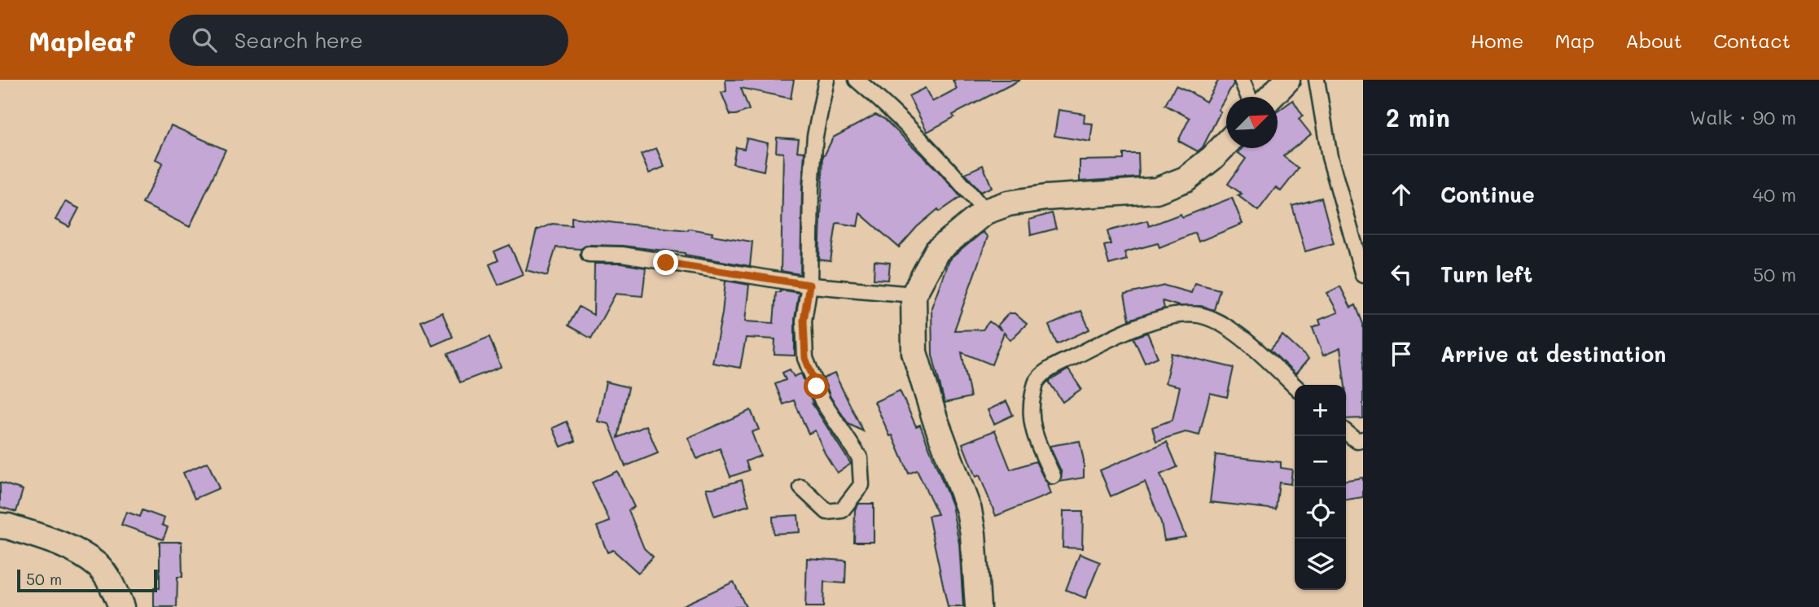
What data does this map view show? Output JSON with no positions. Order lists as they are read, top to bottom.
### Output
{
  "scale_bar": "50 m",
  "north": "top right",
  "page": {
    "header": "Mapleaf",
    "search": "Search here",
    "nav": [
      "Home",
      "Map",
      "About",
      "Contact"
    ],
    "heading": ["2 min", "Walk · 90 m"],
    "list": [
      ["Continue", "40 m"],
      ["Turn left", "50 m"],
      "Arrive at destination"
    ],
    "map_buttons": ["+", "−"],
    "scale": "50 m"
  }
}
